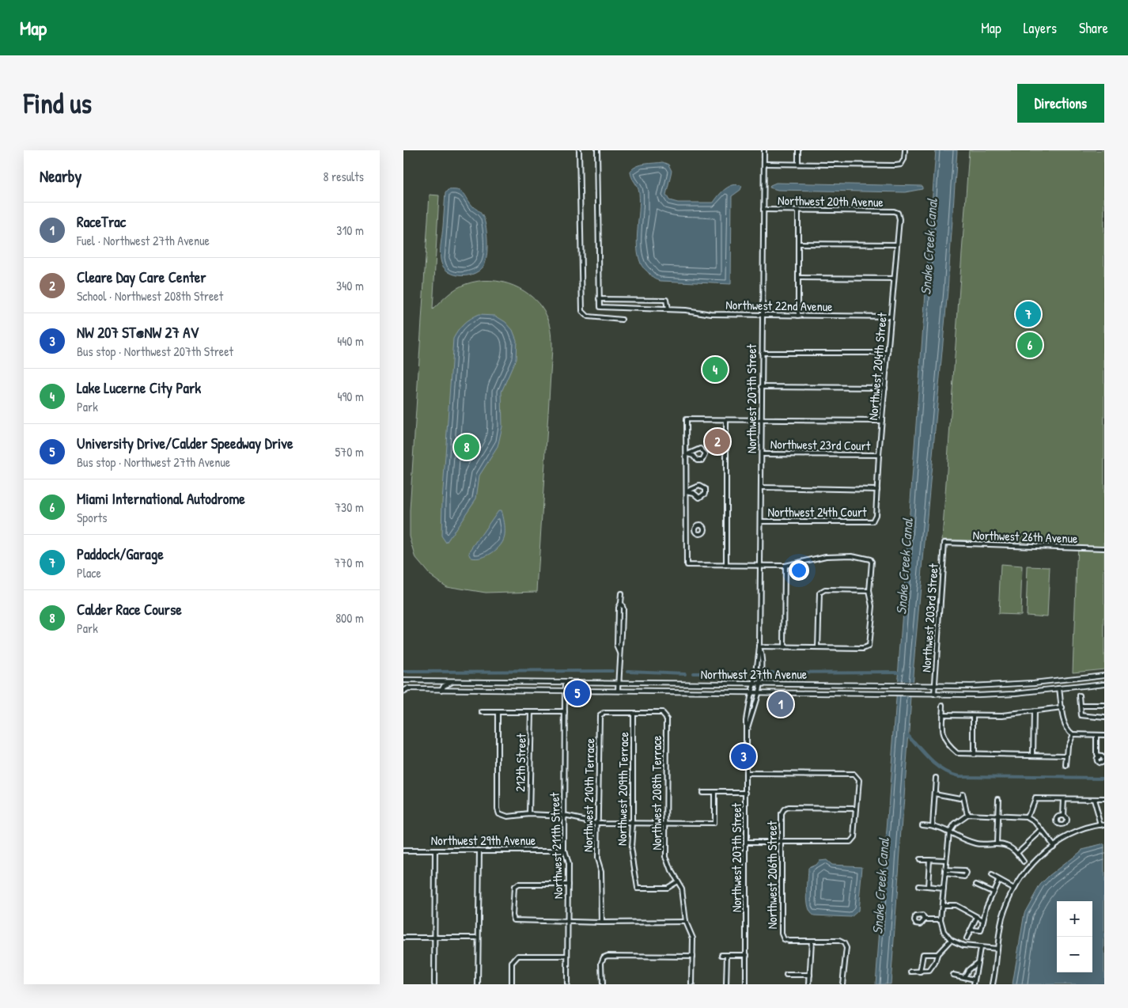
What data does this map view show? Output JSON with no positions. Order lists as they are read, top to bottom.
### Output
{
  "streets": {
    "main road": ["Northwest 27th Avenue"],
    "street": [
      "Northwest 20th Avenue",
      "Northwest 22nd Avenue",
      "Northwest 204th Street",
      "Northwest 207th Street",
      "Northwest 23rd Court",
      "Northwest 24th Court",
      "Northwest 26th Avenue",
      "Northwest 203rd Street",
      "212th Street",
      "Northwest 209th Terrace",
      "Northwest 208th Terrace",
      "Northwest 210th Terrace",
      "Northwest 29th Avenue",
      "Northwest 211th Street",
      "Northwest 206th Street"
    ]
  },
  "crossings": [
    ["Northwest 20th Avenue", "Northwest 204th Street"],
    ["Northwest 20th Avenue", "Northwest 207th Street"],
    ["Northwest 22nd Avenue", "Northwest 204th Street"],
    ["Northwest 22nd Avenue", "Northwest 207th Street"],
    ["Northwest 204th Street", "Northwest 23rd Court"],
    ["Northwest 204th Street", "Northwest 24th Court"],
    ["Northwest 207th Street", "Northwest 23rd Court"],
    ["Northwest 207th Street", "Northwest 24th Court"],
    ["Northwest 207th Street", "Northwest 27th Avenue"],
    ["Northwest 26th Avenue", "Northwest 203rd Street"],
    ["Northwest 203rd Street", "Northwest 27th Avenue"],
    ["Northwest 27th Avenue", "Northwest 211th Street"],
    ["Northwest 209th Terrace", "Northwest 208th Terrace"],
    ["Northwest 209th Terrace", "Northwest 210th Terrace"],
    ["Northwest 208th Terrace", "Northwest 210th Terrace"],
    ["Northwest 29th Avenue", "Northwest 211th Street"]
  ],
  "water": ["Snake Creek Canal"],
  "page": {
    "header": "Map",
    "nav": ["Map", "Layers", "Share"],
    "buttons": "Directions",
    "title": "Find us",
    "heading": ["Nearby", "8 results"],
    "list": [
      {
        "mark": "1",
        "name": "RaceTrac",
        "note": "Fuel · Northwest 27th Avenue",
        "value": "310 m"
      },
      {
        "mark": "2",
        "name": "Cleare Day Care Center",
        "note": "School · Northwest 208th Street",
        "value": "340 m"
      },
      {
        "mark": "3",
        "name": "NW 207 ST@NW 27 AV",
        "note": "Bus stop · Northwest 207th Street",
        "value": "440 m"
      },
      {
        "mark": "4",
        "name": "Lake Lucerne City Park",
        "note": "Park",
        "value": "490 m"
      },
      {
        "mark": "5",
        "name": "University Drive/Calder Speedway Drive",
        "note": "Bus stop · Northwest 27th Avenue",
        "value": "570 m"
      },
      {
        "mark": "6",
        "name": "Miami International Autodrome",
        "note": "Sports",
        "value": "730 m"
      },
      {
        "mark": "7",
        "name": "Paddock/Garage",
        "note": "Place",
        "value": "770 m"
      },
      {
        "mark": "8",
        "name": "Calder Race Course",
        "note": "Park",
        "value": "800 m"
      }
    ],
    "pins": [
      "7",
      "6",
      "4",
      "2",
      "8",
      "5",
      "1",
      "3"
    ],
    "map_buttons": ["+", "−"]
  }
}
